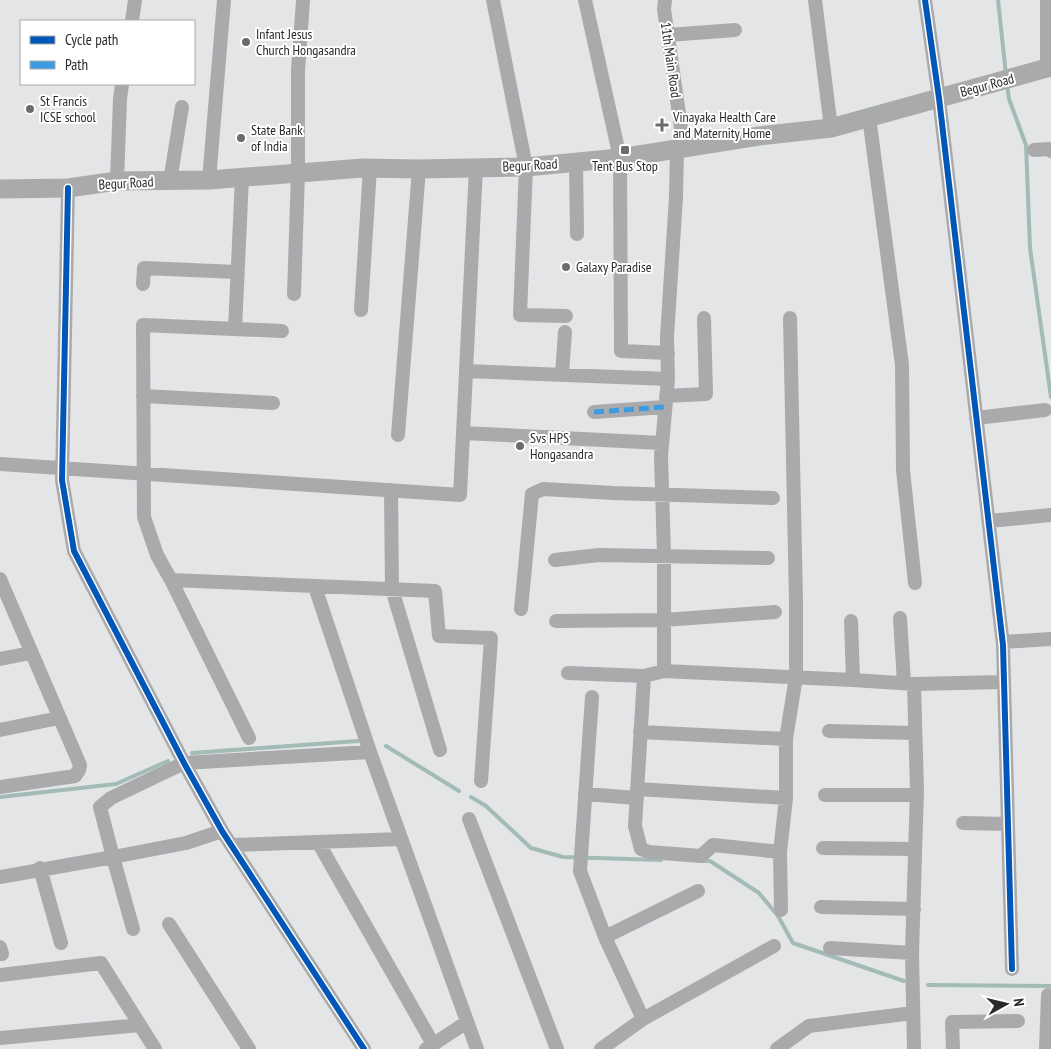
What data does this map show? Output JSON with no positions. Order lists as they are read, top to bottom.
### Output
{
  "streets": {
    "main road": ["Begur Road"],
    "street": ["11th Main Road"]
  },
  "crossings": [
    ["11th Main Road", "Begur Road"]
  ],
  "places": {
    "other": [
      "Infant Jesus Church Hongasandra",
      "St Francis ICSE school",
      "State Bank of India",
      "Galaxy Paradise",
      "Svs HPS Hongasandra"
    ],
    "health": ["Vinayaka Health Care and Maternity Home"],
    "transit": ["Tent Bus Stop"]
  },
  "legend": ["Cycle path", "Path"],
  "north": "right"
}
